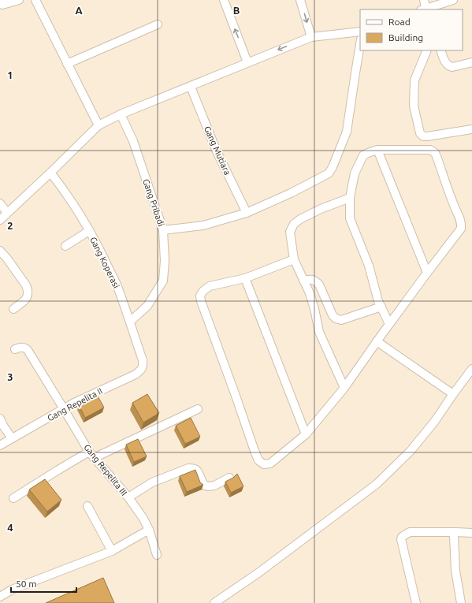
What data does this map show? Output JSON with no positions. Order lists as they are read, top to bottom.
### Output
{
  "streets": {
    "street": [
      "Gang Mutiara",
      "Gang Pribadi",
      "Gang Koperasi",
      "Gang Repelita II",
      "Gang Repelita III"
    ]
  },
  "crossings": [
    ["Gang Pribadi", "Gang Koperasi"],
    ["Gang Koperasi", "Gang Repelita II"],
    ["Gang Repelita II", "Gang Repelita III"]
  ],
  "legend": ["Road", "Building"],
  "scale_bar": "50 m",
  "grid": {
    "columns": ["A", "B"],
    "rows": [
      "1",
      "2",
      "3",
      "4"
    ]
  }
}
